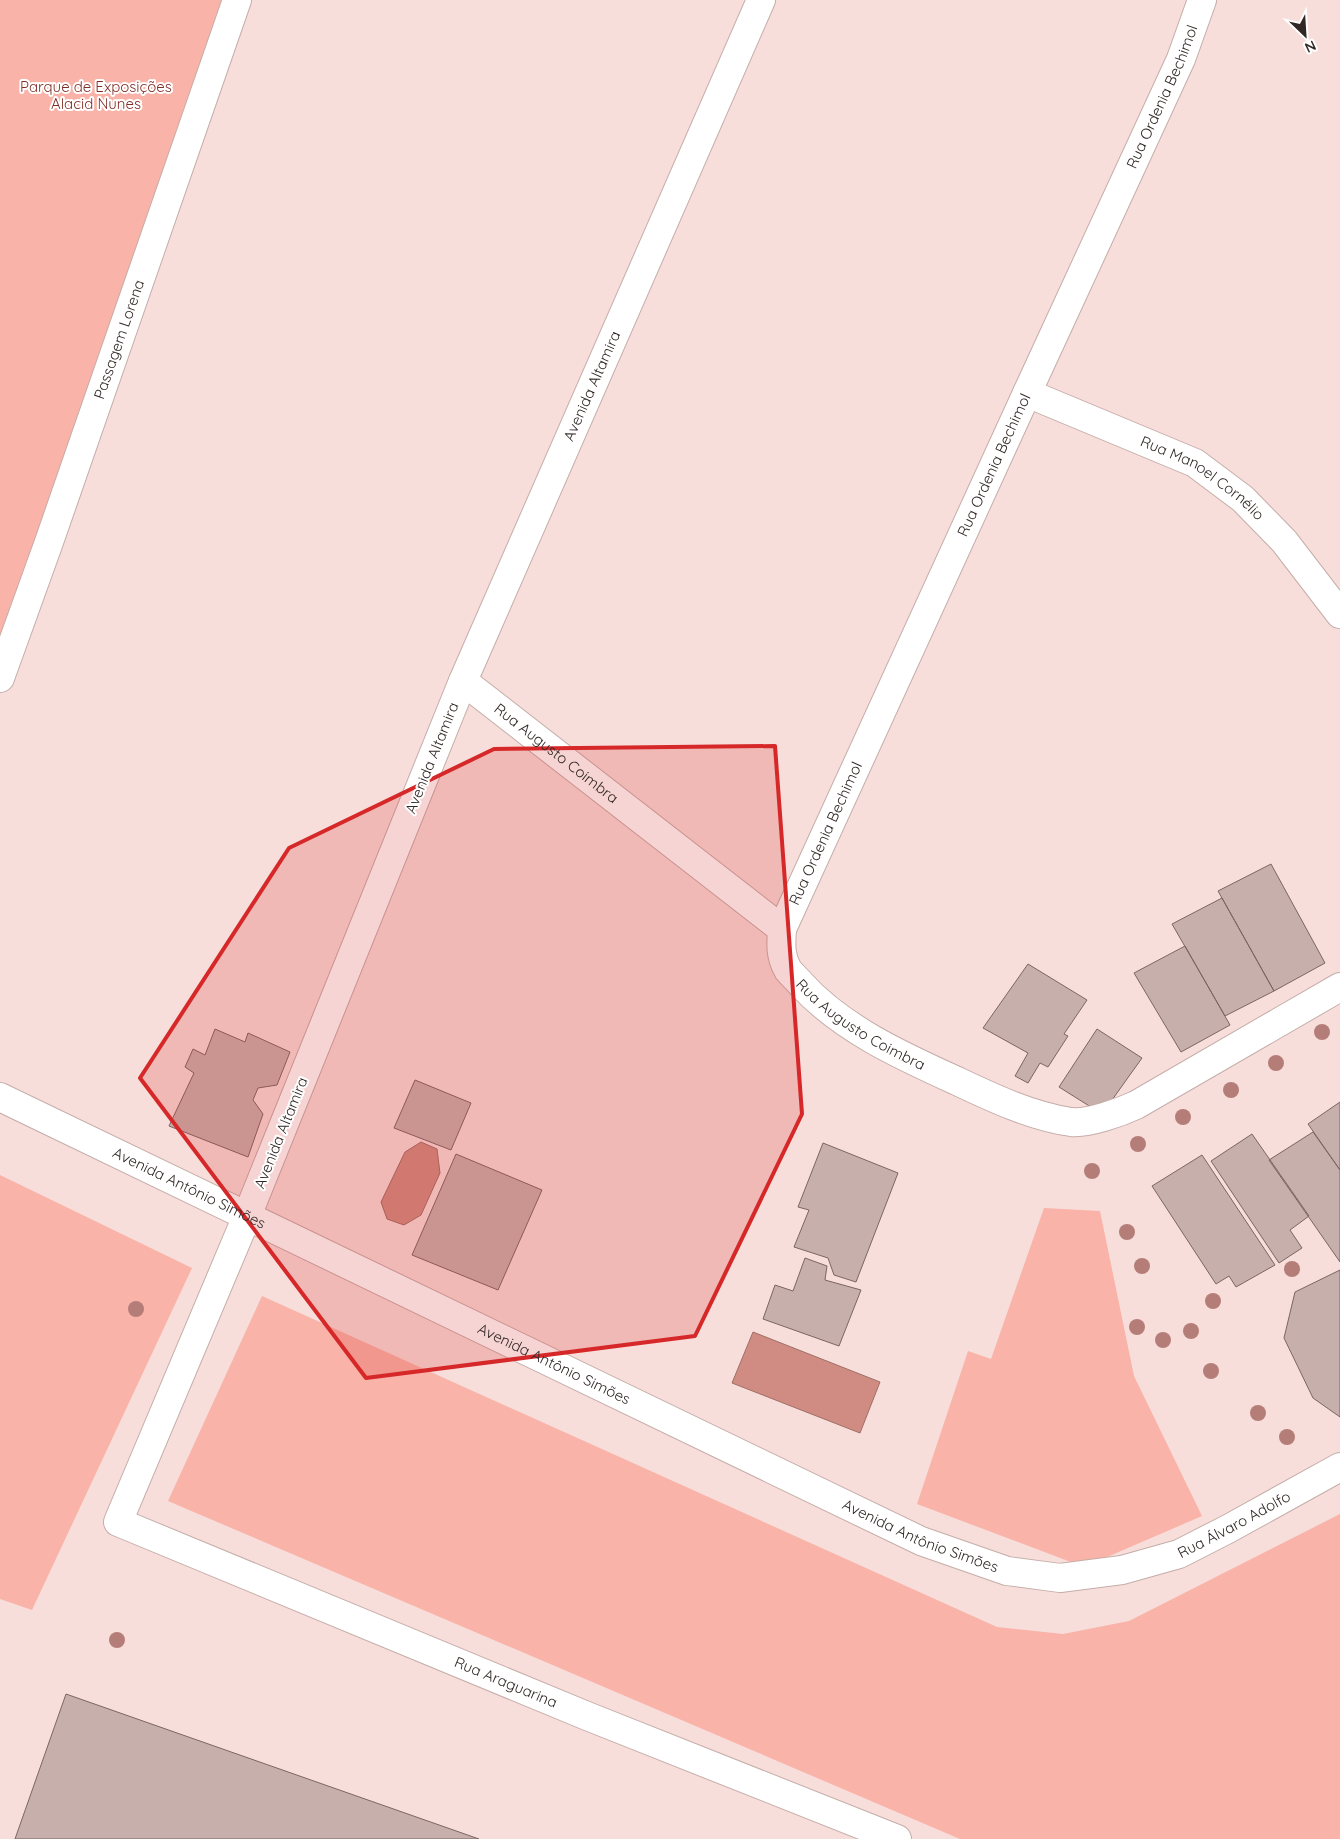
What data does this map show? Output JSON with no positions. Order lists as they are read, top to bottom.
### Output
{
  "streets": {
    "street": [
      "Rua Ordenia Bechimol",
      "Passagem Lorena",
      "Avenida Altamira",
      "Rua Manoel Cornélio",
      "Rua Augusto Coimbra",
      "Avenida Antônio Simões",
      "Rua Álvaro Adolfo",
      "Rua Araguarina"
    ]
  },
  "crossings": [
    ["Rua Ordenia Bechimol", "Rua Manoel Cornélio"],
    ["Rua Ordenia Bechimol", "Rua Augusto Coimbra"],
    ["Avenida Altamira", "Rua Augusto Coimbra"],
    ["Avenida Altamira", "Avenida Antônio Simões"],
    ["Avenida Altamira", "Rua Araguarina"],
    ["Avenida Antônio Simões", "Rua Álvaro Adolfo"]
  ],
  "parks": ["Parque de Exposições Alacid Nunes"],
  "north": "bottom right"
}
